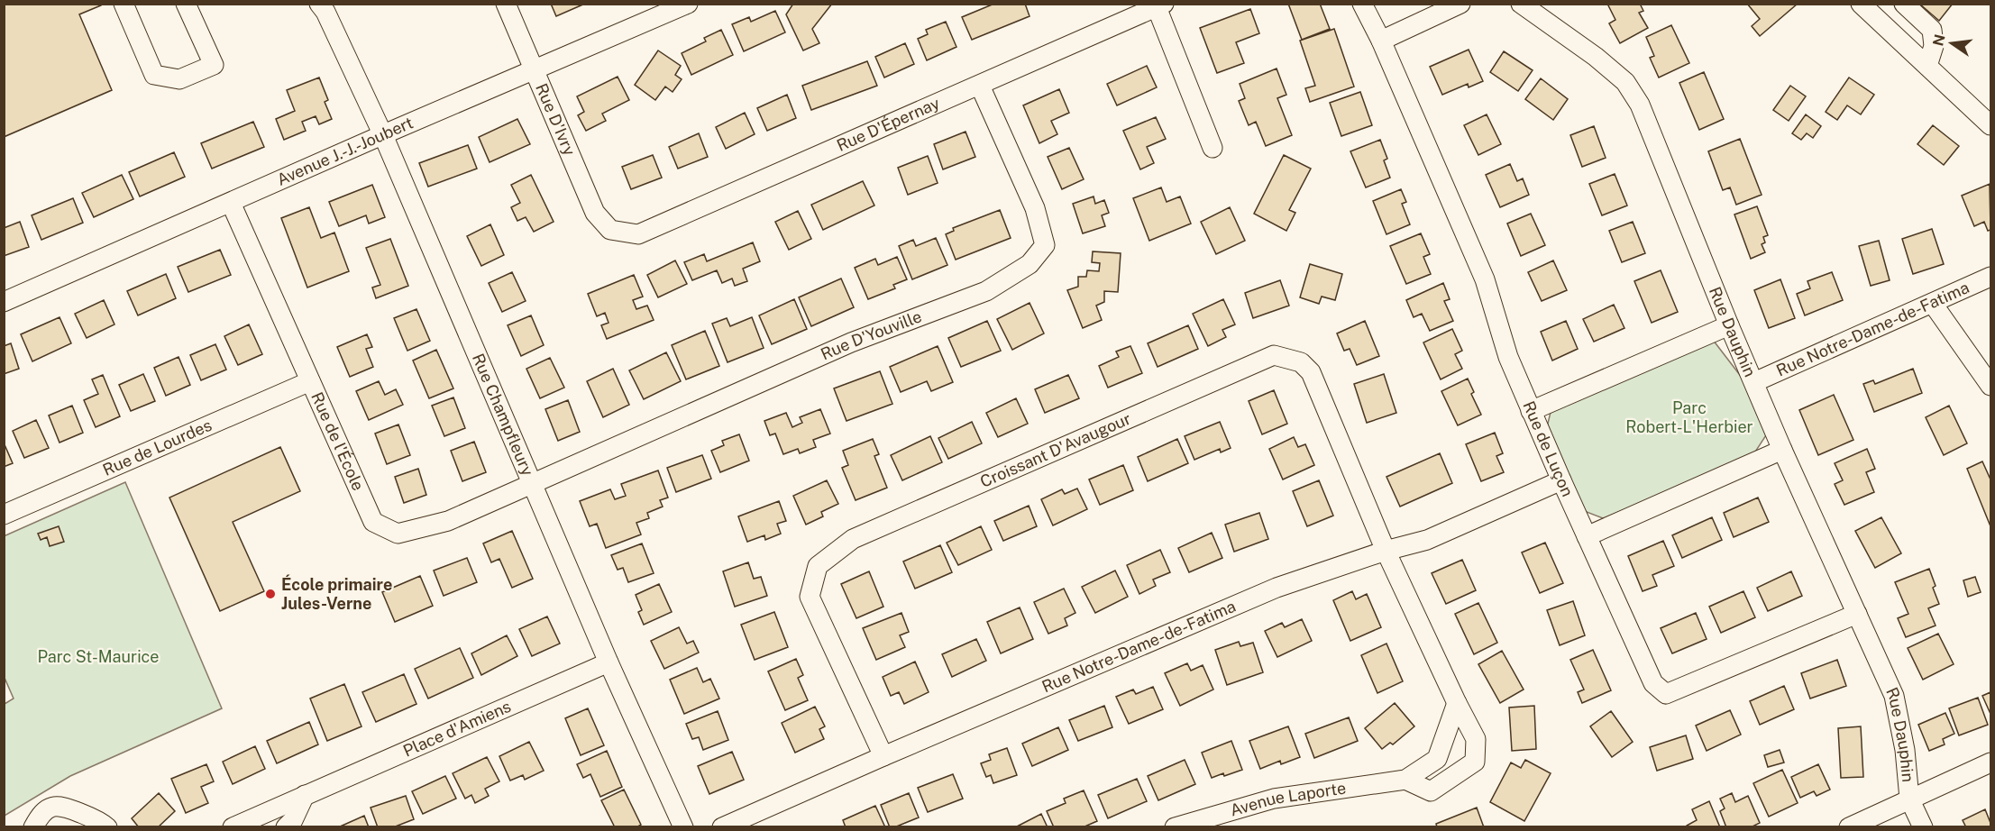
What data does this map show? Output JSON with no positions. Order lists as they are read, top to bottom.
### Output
{
  "streets": {
    "street": [
      "Rue D'Ivry",
      "Rue D'Épernay",
      "Avenue J.-J.-Joubert",
      "Rue Notre-Dame-de-Fatima",
      "Rue Dauphin",
      "Rue D'Youville",
      "Rue Champfleury",
      "Rue de l'École",
      "Rue de Lourdes",
      "Rue de Luçon",
      "Croissant D'Avaugour",
      "Place d'Amiens",
      "Avenue Laporte"
    ]
  },
  "crossings": [
    ["Rue D'Ivry", "Rue D'Épernay"],
    ["Rue D'Ivry", "Avenue J.-J.-Joubert"],
    ["Rue D'Épernay", "Rue D'Youville"],
    ["Avenue J.-J.-Joubert", "Rue Champfleury"],
    ["Avenue J.-J.-Joubert", "Rue de l'École"],
    ["Rue Notre-Dame-de-Fatima", "Rue Dauphin"],
    ["Rue Notre-Dame-de-Fatima", "Rue de Luçon"],
    ["Rue Notre-Dame-de-Fatima", "Croissant D'Avaugour"],
    ["Rue Dauphin", "Rue de Luçon"],
    ["Rue D'Youville", "Rue Champfleury"],
    ["Rue D'Youville", "Rue de l'École"],
    ["Rue Champfleury", "Rue de l'École"],
    ["Rue Champfleury", "Place d'Amiens"],
    ["Rue de l'École", "Rue de Lourdes"]
  ],
  "parks": ["Parc Robert-L'Herbier", "Parc St-Maurice"],
  "places": ["École primaire Jules-Verne"],
  "north": "left"
}
